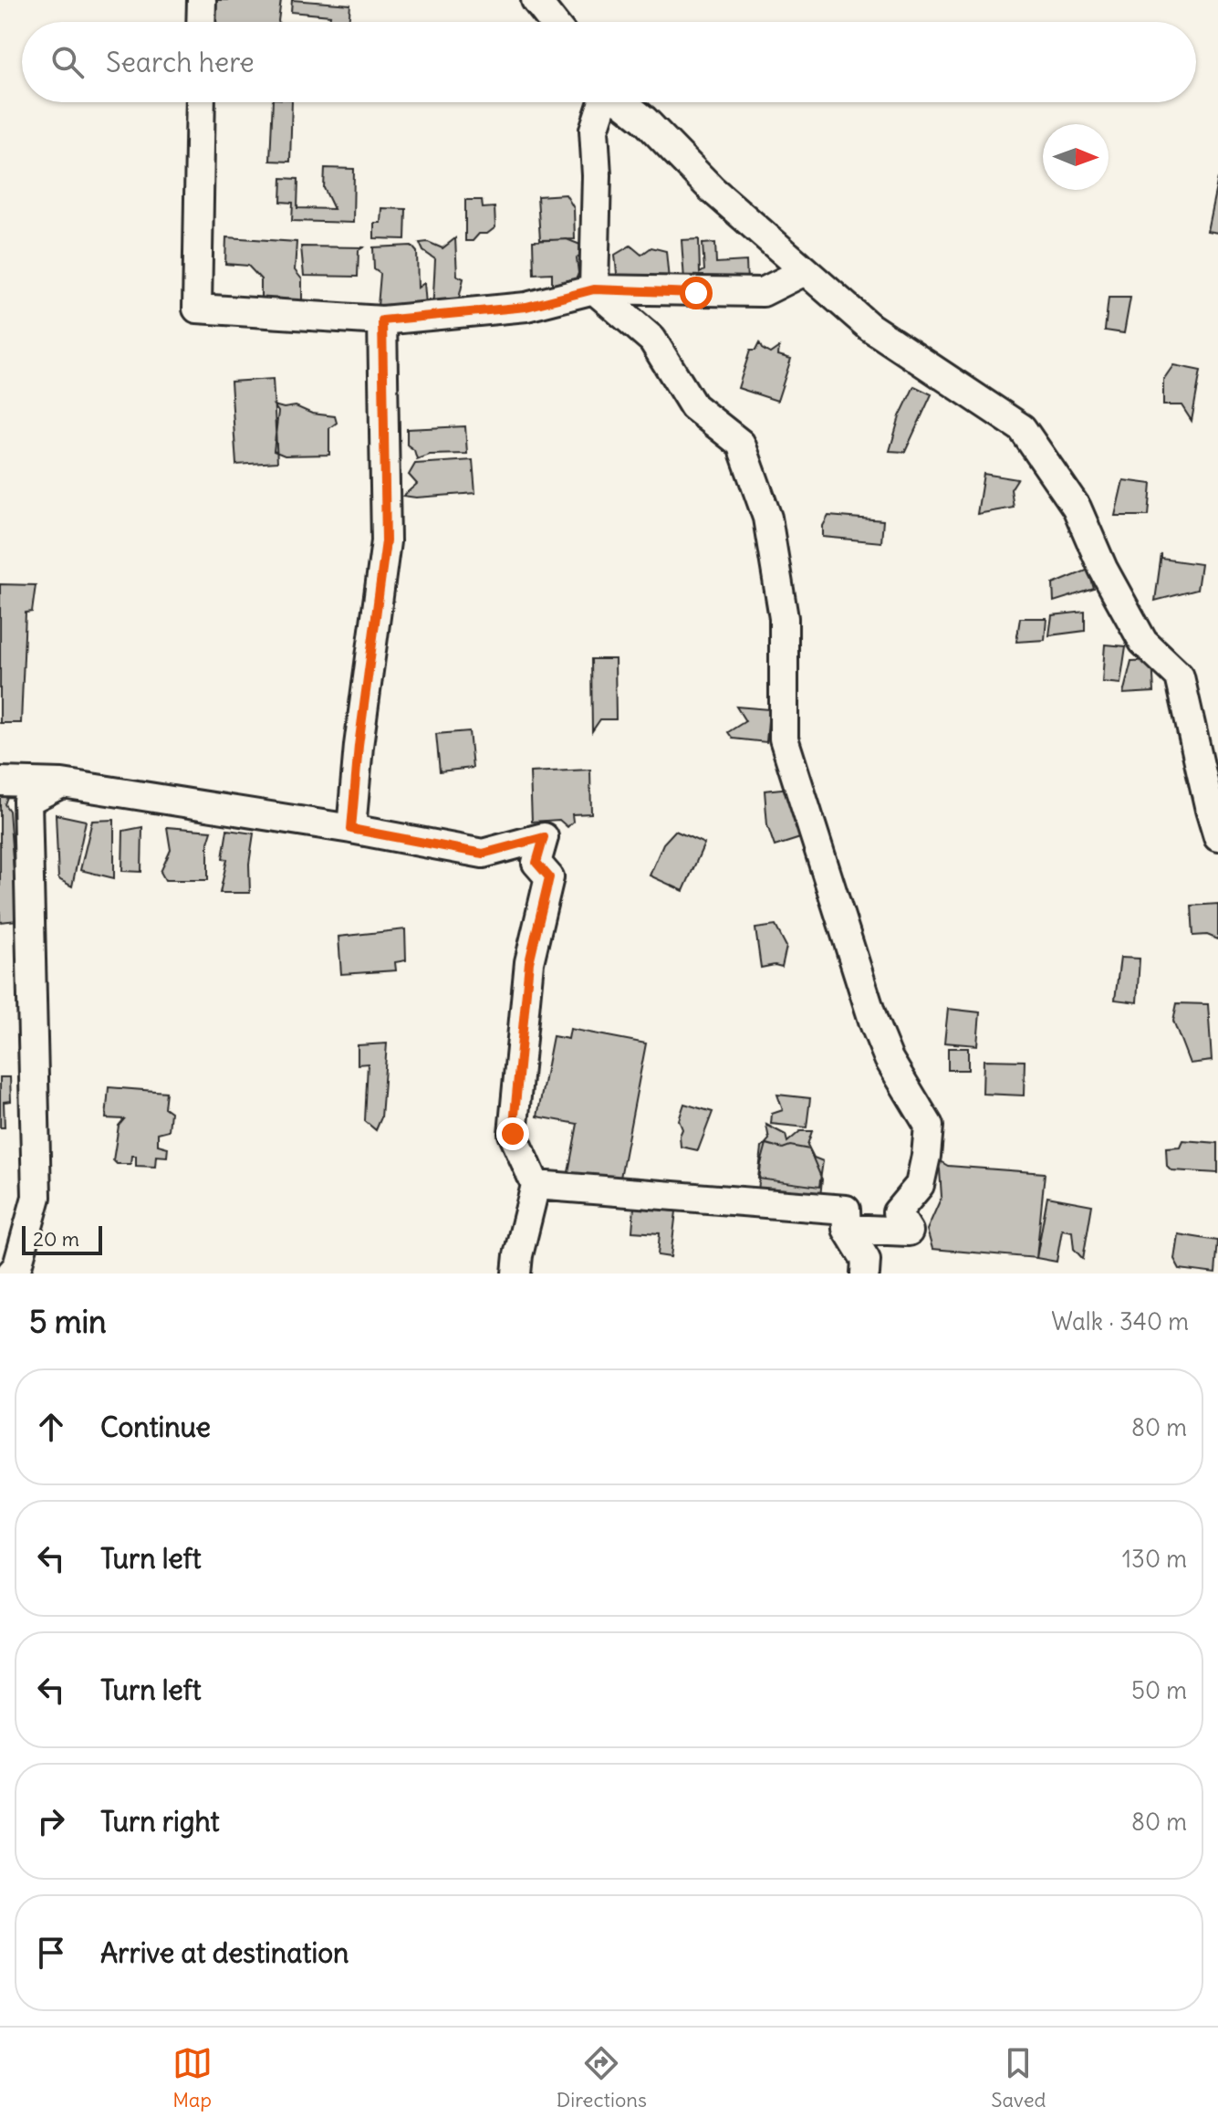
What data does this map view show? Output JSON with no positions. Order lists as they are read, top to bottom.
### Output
{
  "scale_bar": "20 m",
  "north": "right",
  "page": {
    "search": "Search here",
    "scale": "20 m",
    "heading": ["5 min", "Walk · 340 m"],
    "list": [
      ["Continue", "80 m"],
      ["Turn left", "130 m"],
      ["Turn left", "50 m"],
      ["Turn right", "80 m"],
      "Arrive at destination"
    ],
    "nav": ["Map", "Directions", "Saved"]
  }
}
